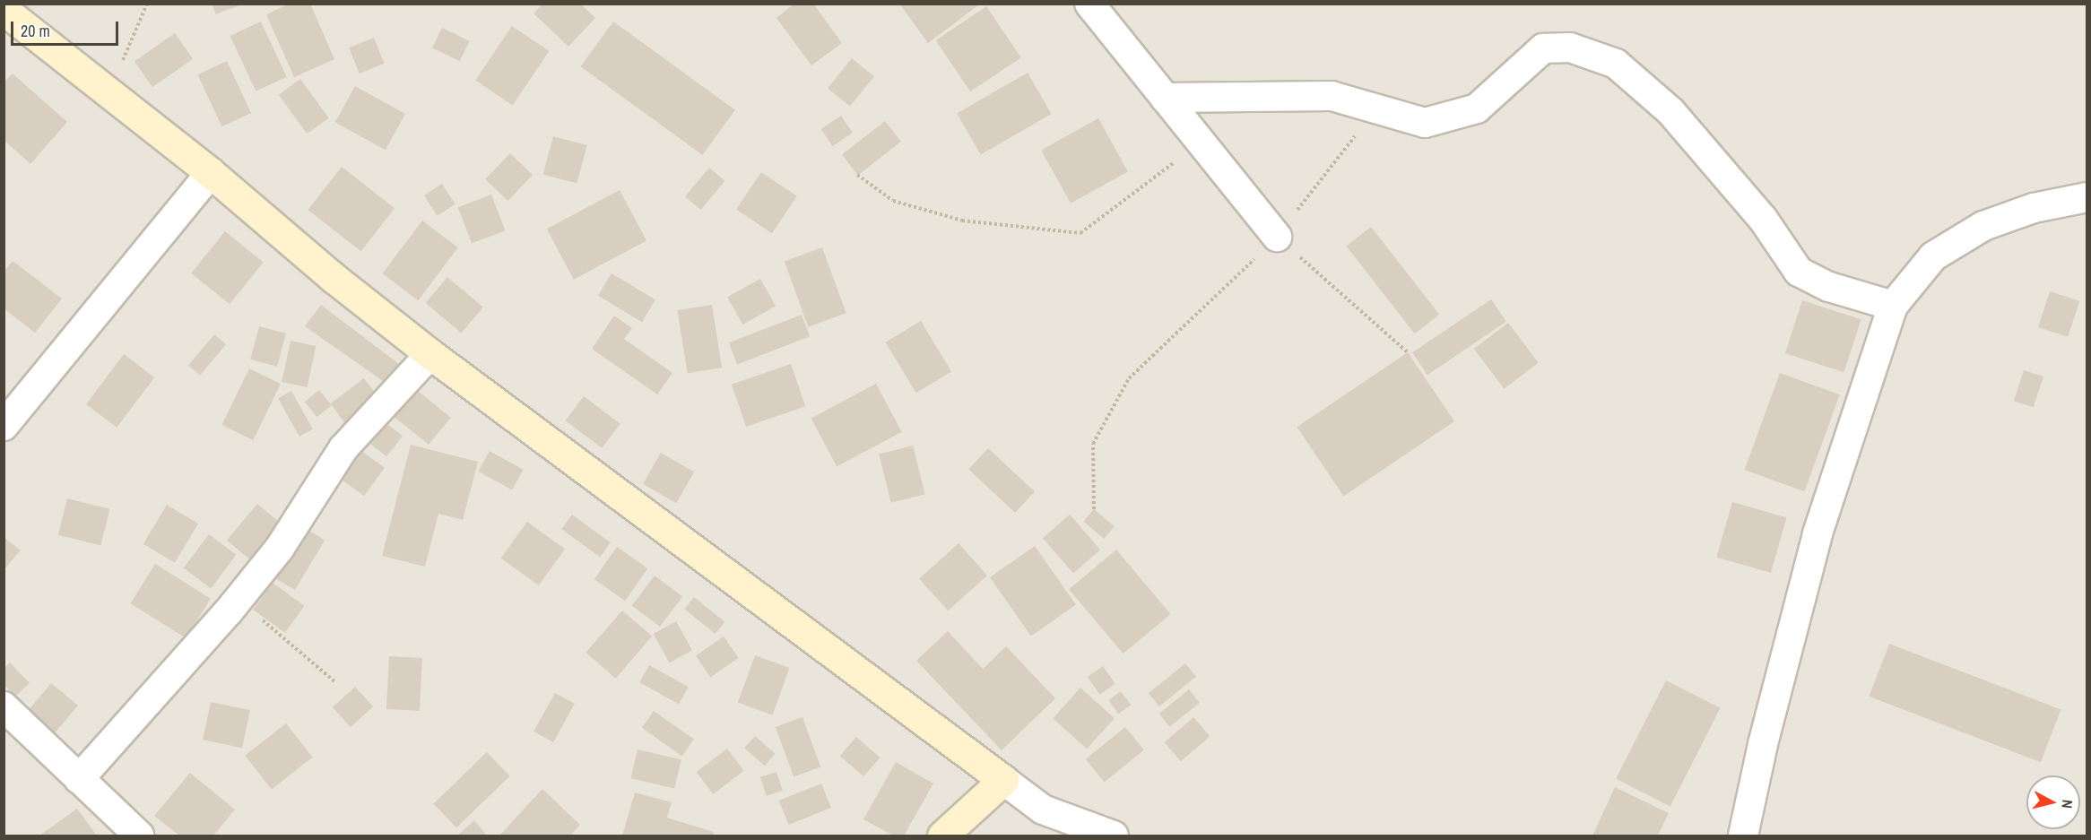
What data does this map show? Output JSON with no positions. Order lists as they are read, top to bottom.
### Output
{
  "scale_bar": "20 m",
  "north": "right"
}
